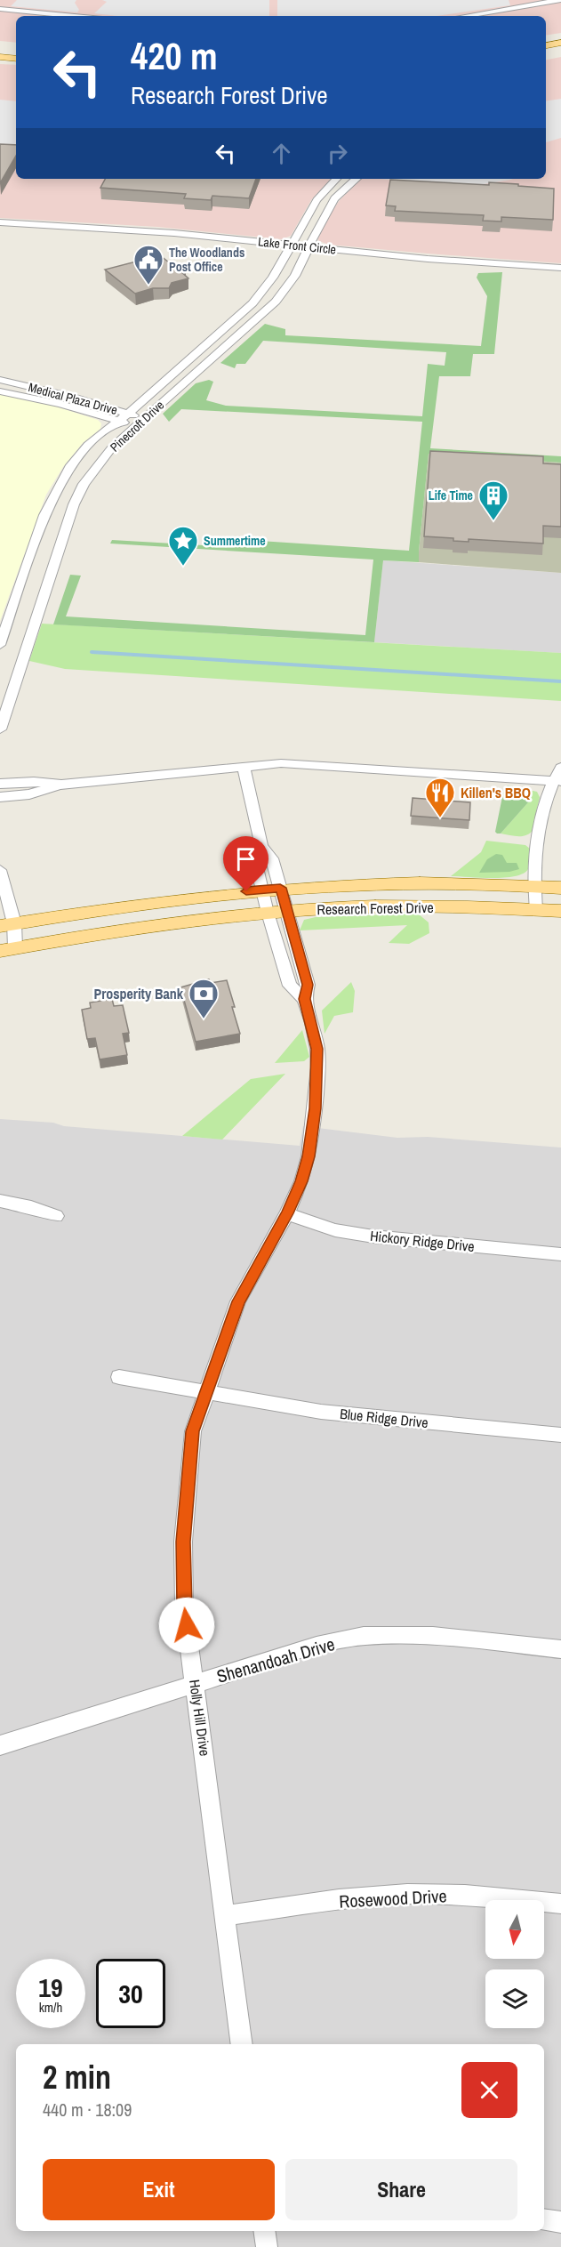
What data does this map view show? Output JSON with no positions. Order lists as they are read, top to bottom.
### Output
{
  "streets": {
    "main road": ["Research Forest Drive"],
    "street": [
      "Lake Front Circle",
      "Medical Plaza Drive",
      "Pinecroft Drive",
      "Hickory Ridge Drive",
      "Blue Ridge Drive",
      "Shenandoah Drive",
      "Holly Hill Drive",
      "Rosewood Drive"
    ]
  },
  "crossings": [
    ["Lake Front Circle", "Pinecroft Drive"],
    ["Medical Plaza Drive", "Pinecroft Drive"],
    ["Research Forest Drive", "Holly Hill Drive"],
    ["Hickory Ridge Drive", "Holly Hill Drive"],
    ["Blue Ridge Drive", "Holly Hill Drive"],
    ["Shenandoah Drive", "Holly Hill Drive"],
    ["Holly Hill Drive", "Rosewood Drive"]
  ],
  "places": {
    "public building": ["The Woodlands Post Office"],
    "building": ["Life Time"],
    "place": ["Summertime"],
    "restaurant": ["Killen's BBQ"],
    "bank": ["Prosperity Bank"]
  },
  "north": "bottom",
  "page": {
    "turn": ["420 m", "Research Forest Drive"],
    "speed": "19 km/h",
    "limit": "30",
    "heading": ["2 min", "440 m · 18:09"],
    "buttons": ["Exit", "Share"]
  }
}
